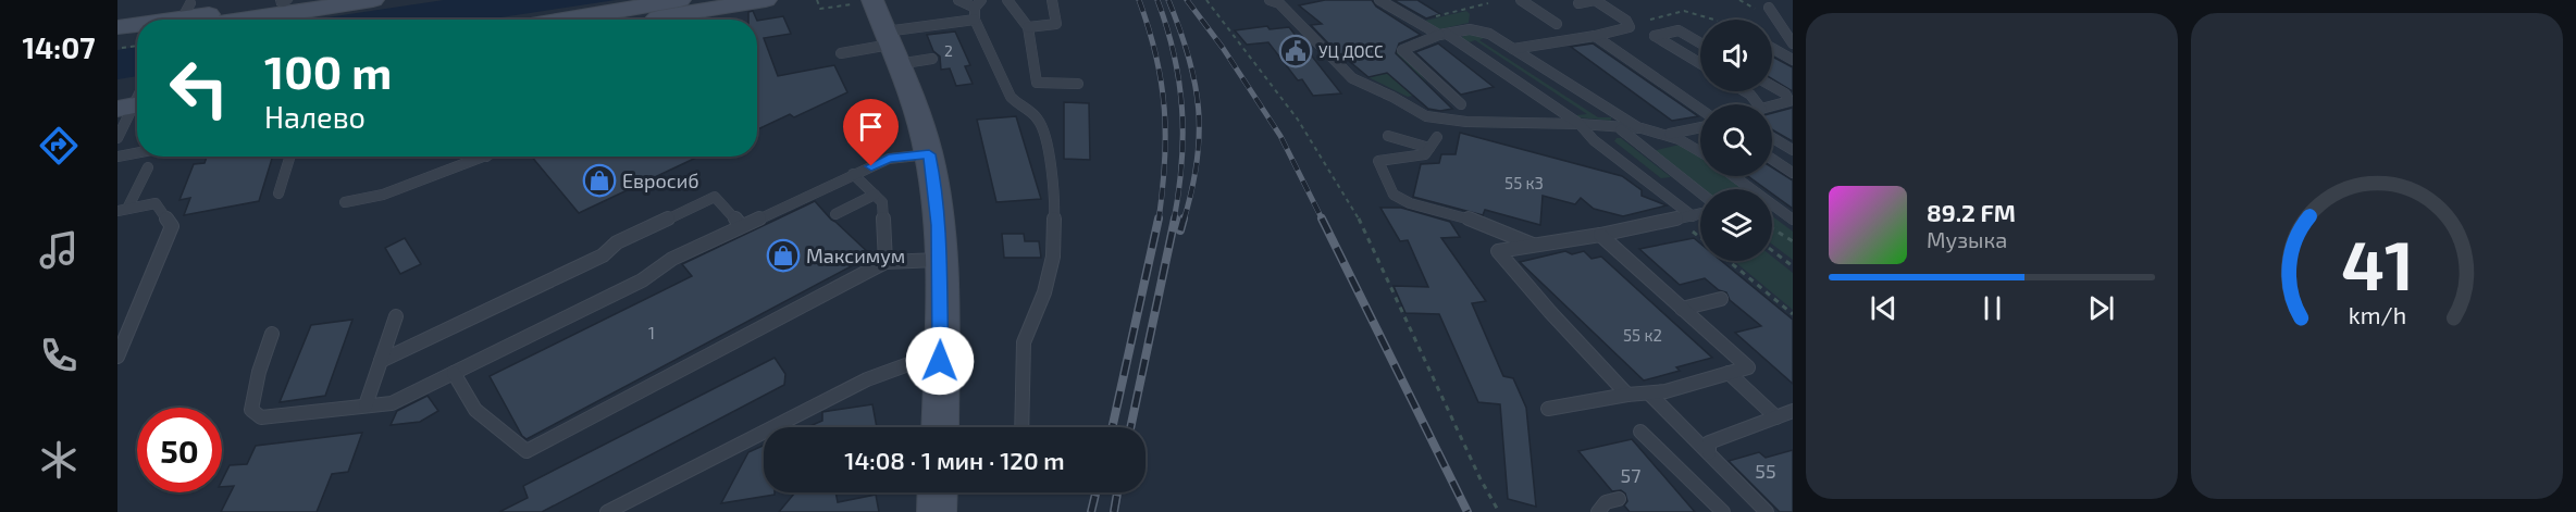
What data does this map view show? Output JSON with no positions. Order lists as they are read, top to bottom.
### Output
{
  "places": {
    "public building": ["УЦ ДОСС"],
    "shop": ["Евросиб", "Максимум"]
  },
  "house_numbers": [
    "2",
    "55 к3",
    "1",
    "55 к2",
    "55",
    "57"
  ],
  "page": {
    "tabs": "14:07",
    "turn": ["100 m", "Налево"],
    "song": ["89.2 FM", "Музыка"],
    "limit": "50",
    "trip": "14:08 · 1 мин · 120 m",
    "gauge": ["41", "km/h"]
  }
}
